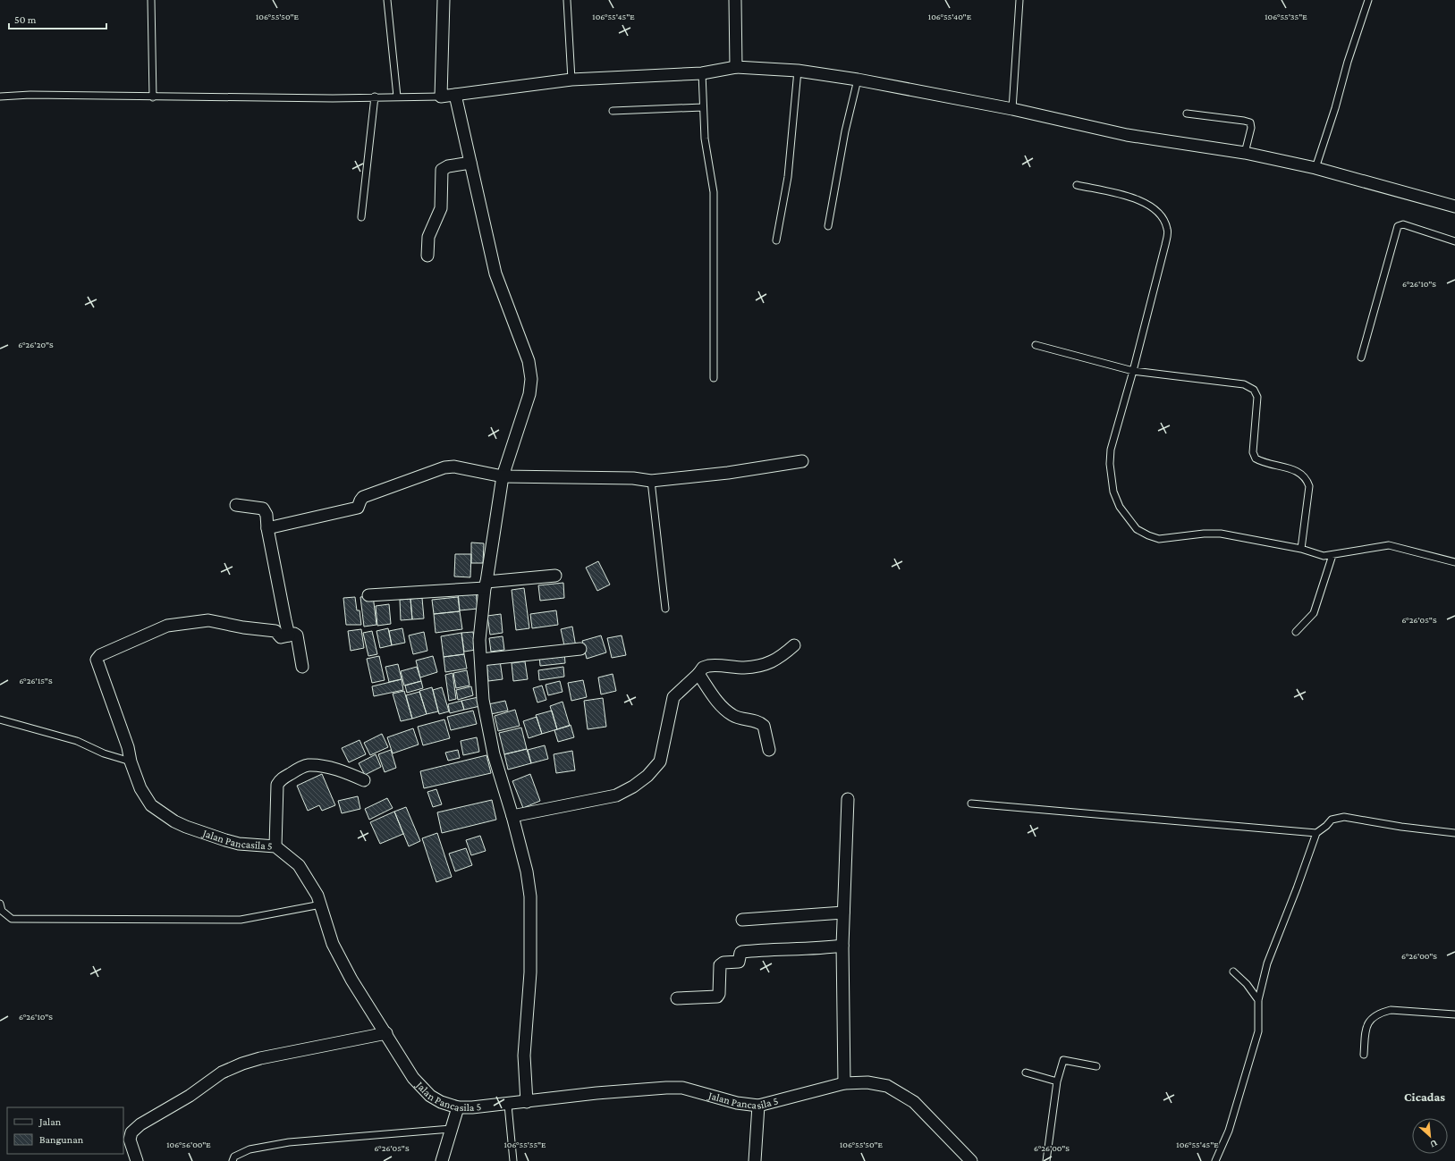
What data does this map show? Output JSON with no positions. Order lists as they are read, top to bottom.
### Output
{
  "streets": {
    "street": ["Jalan Pancasila 5"]
  },
  "districts": ["Cicadas"],
  "legend": ["Jalan", "Bangunan"],
  "scale_bar": "50 m",
  "north": "bottom right",
  "coordinates": [
    "106°55'50\"E",
    "106°55'45\"E",
    "106°55'40\"E",
    "106°55'35\"E",
    "6°26'10\"S",
    "6°26'20\"S",
    "6°26'05\"S",
    "6°26'15\"S",
    "6°26'00\"S",
    "106°56'00\"E",
    "106°55'55\"E"
  ]
}
